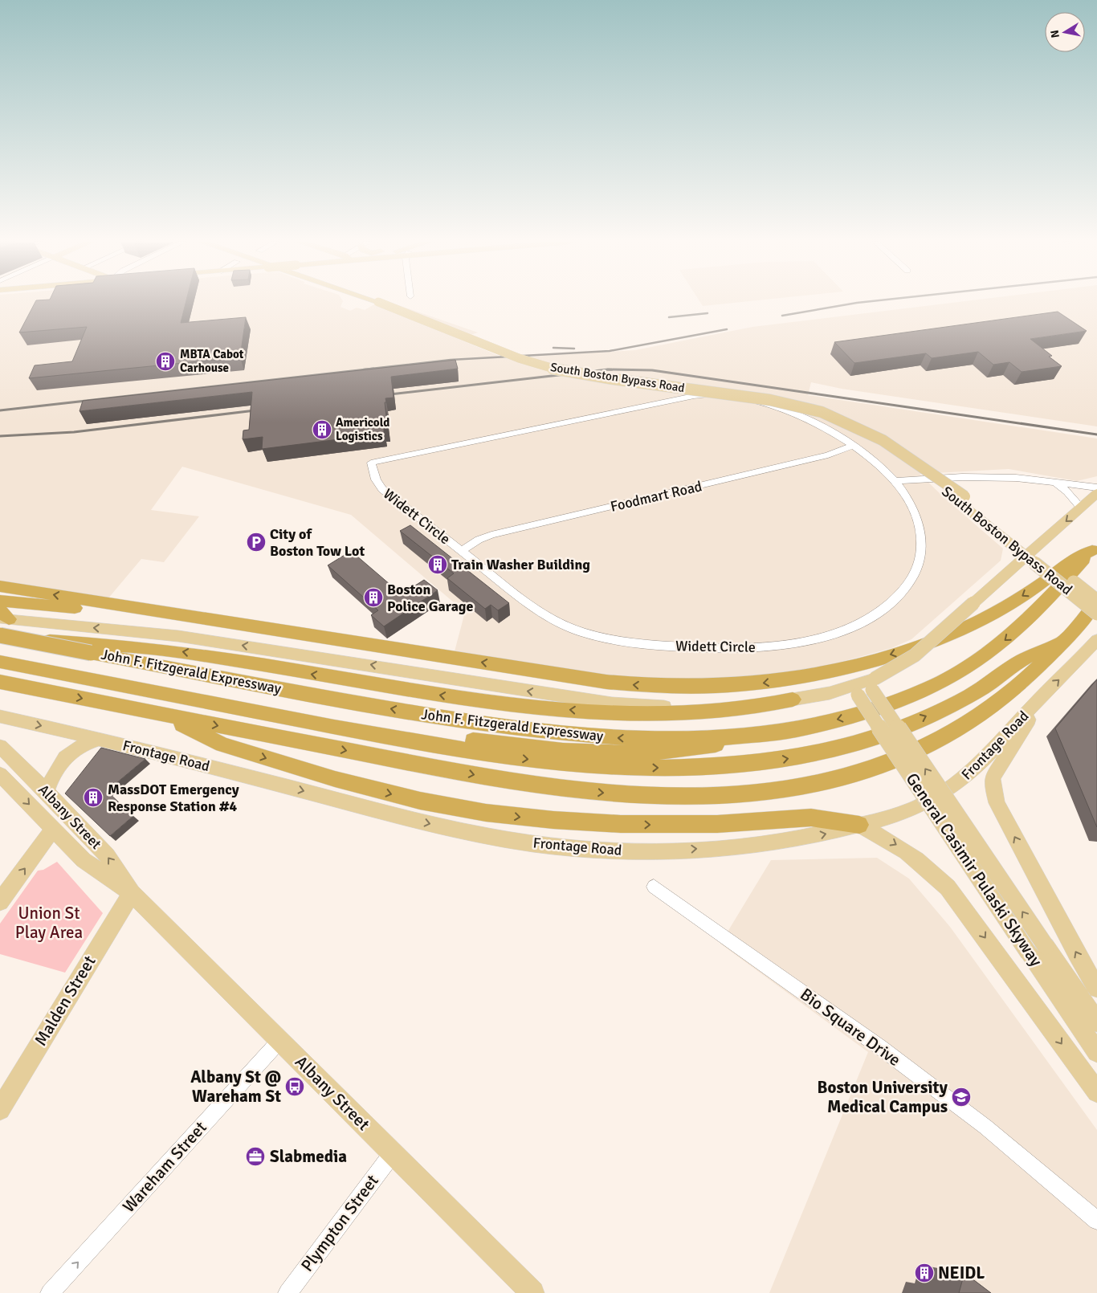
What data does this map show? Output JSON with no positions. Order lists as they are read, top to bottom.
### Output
{
  "streets": {
    "highway": ["John F. Fitzgerald Expressway"],
    "main road": [
      "South Boston Bypass Road",
      "Frontage Road",
      "Albany Street",
      "General Casimir Pulaski Skyway",
      "Malden Street"
    ],
    "street": [
      "Foodmart Road",
      "Widett Circle",
      "Bio Square Drive",
      "Wareham Street",
      "Plympton Street"
    ]
  },
  "crossings": [
    ["Foodmart Road", "Widett Circle"],
    ["Albany Street", "Malden Street"],
    ["Albany Street", "Wareham Street"],
    ["Albany Street", "Plympton Street"]
  ],
  "one_way": ["Frontage Road", "Wareham Street"],
  "parks": ["Union St Play Area"],
  "places": {
    "building": [
      "MBTA Cabot Carhouse",
      "Americold Logistics",
      "Train Washer Building",
      "Boston Police Garage",
      "MassDOT Emergency Response Station #4",
      "NEIDL"
    ],
    "parking": ["City of Boston Tow Lot"],
    "bus stop": ["Albany St @ Wareham St"],
    "school or university": ["Boston University Medical Campus"],
    "office": ["Slabmedia"]
  },
  "north": "left"
}
